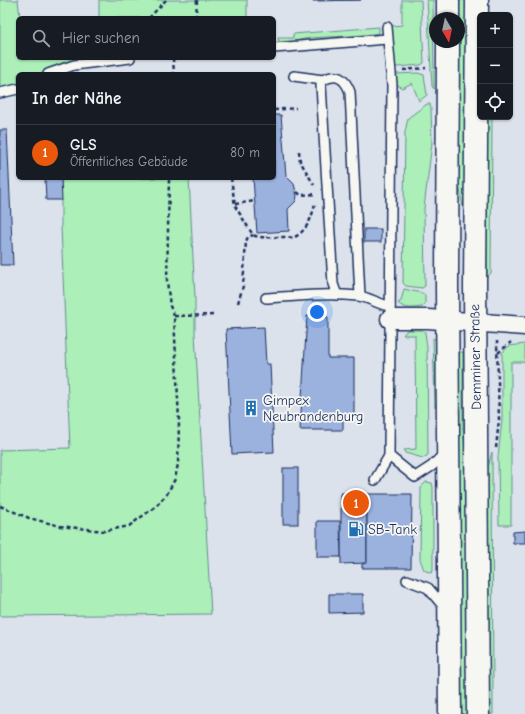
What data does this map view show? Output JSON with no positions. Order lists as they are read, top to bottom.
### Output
{
  "streets": {
    "main road": ["Demminer Straße"]
  },
  "places": {
    "building": ["Gimpex Neubrandenburg"],
    "fuel station": ["SB-Tank"]
  },
  "north": "bottom",
  "page": {
    "map_buttons": ["+", "−"],
    "search": "Hier suchen",
    "heading": "In der Nähe",
    "list": [
      {
        "mark": "1",
        "name": "GLS",
        "note": "Öffentliches Gebäude",
        "value": "80 m"
      }
    ],
    "pins": "1"
  }
}
